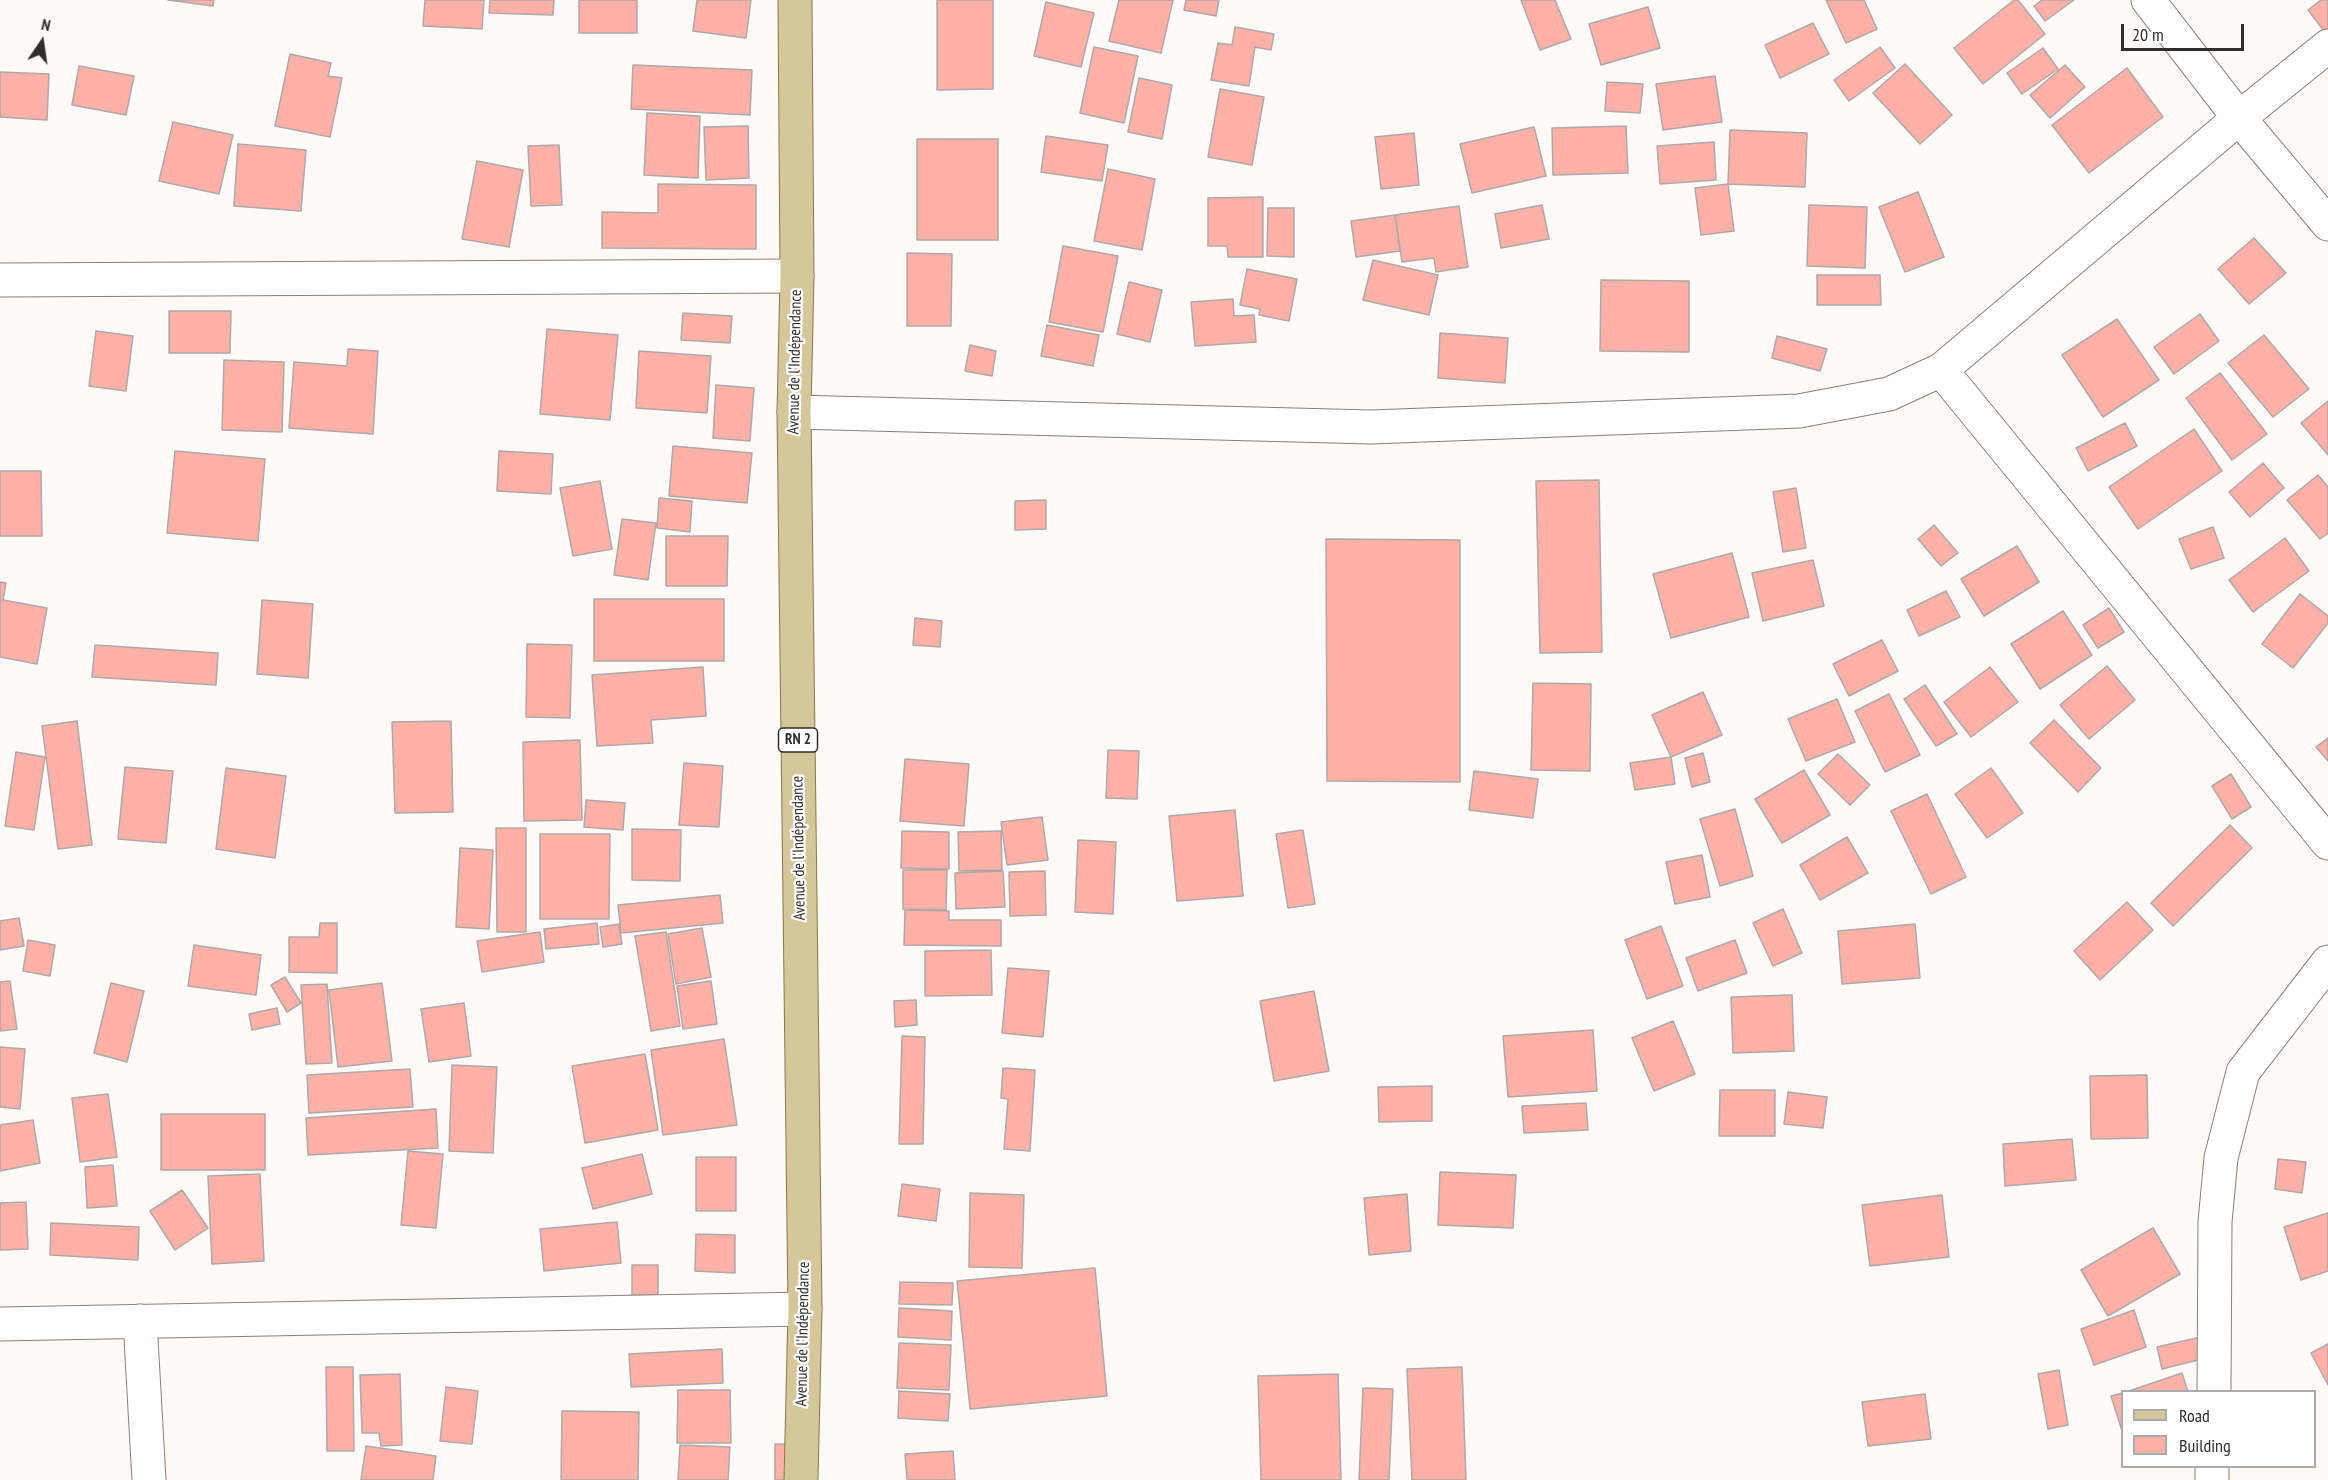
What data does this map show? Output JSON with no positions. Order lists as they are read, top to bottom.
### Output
{
  "streets": {
    "main road": ["Avenue de l'Indépendance", "RN 2"]
  },
  "legend": ["Road", "Building"],
  "scale_bar": "20 m",
  "north": "top"
}
